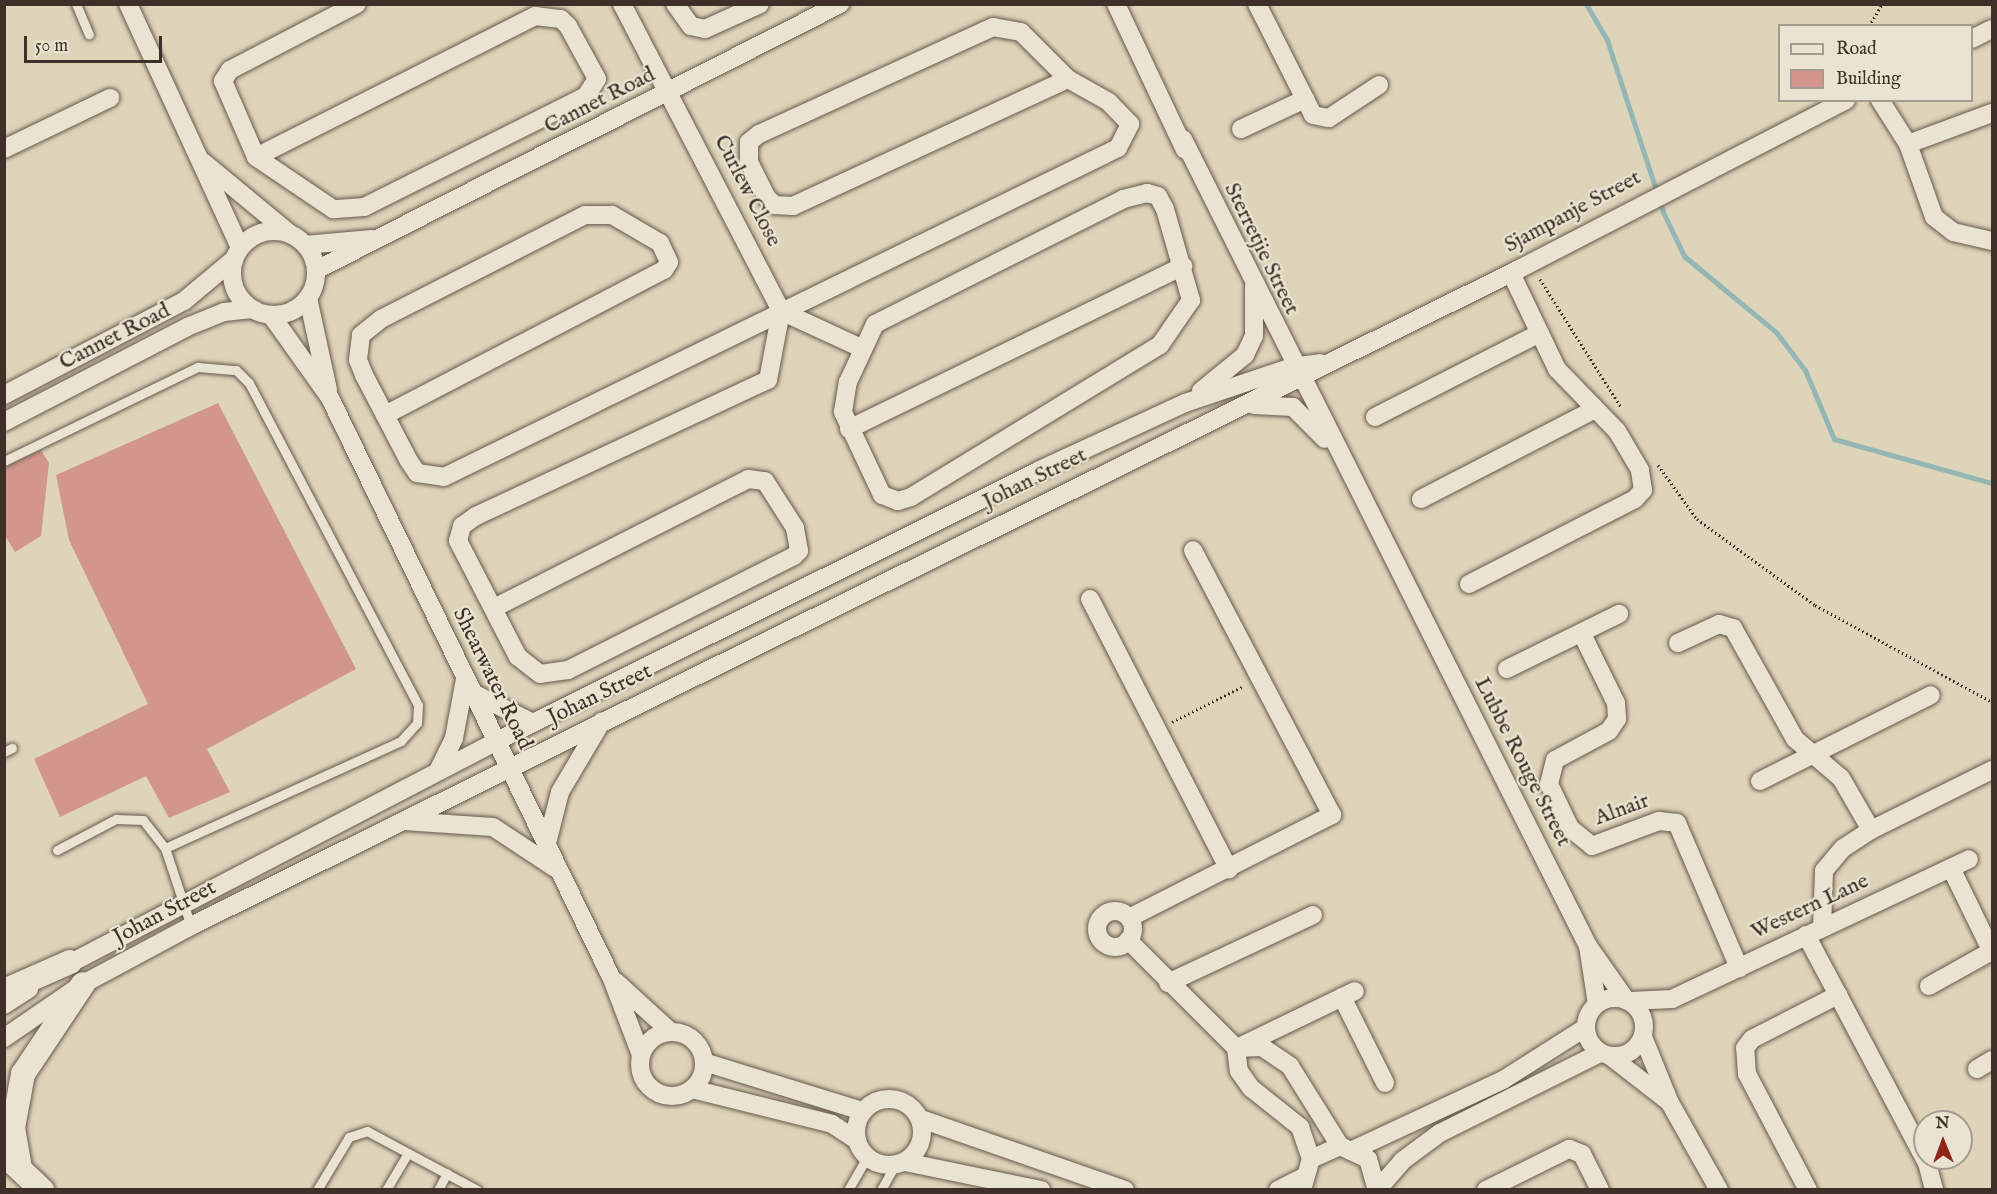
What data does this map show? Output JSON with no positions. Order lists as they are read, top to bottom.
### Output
{
  "streets": {
    "street": [
      "Cannet Road",
      "Curlew Close",
      "Sjampanje Street",
      "Sterretjie Street",
      "Johan Street",
      "Shearwater Road",
      "Lubbe Rouge Street",
      "Alnair",
      "Western Lane"
    ]
  },
  "crossings": [
    ["Cannet Road", "Curlew Close"],
    ["Cannet Road", "Shearwater Road"],
    ["Sjampanje Street", "Sterretjie Street"],
    ["Sjampanje Street", "Johan Street"],
    ["Sjampanje Street", "Lubbe Rouge Street"],
    ["Sterretjie Street", "Johan Street"],
    ["Sterretjie Street", "Lubbe Rouge Street"],
    ["Johan Street", "Shearwater Road"],
    ["Johan Street", "Lubbe Rouge Street"],
    ["Lubbe Rouge Street", "Western Lane"],
    ["Alnair", "Western Lane"]
  ],
  "legend": ["Road", "Building"],
  "scale_bar": "50 m",
  "north": "top"
}
